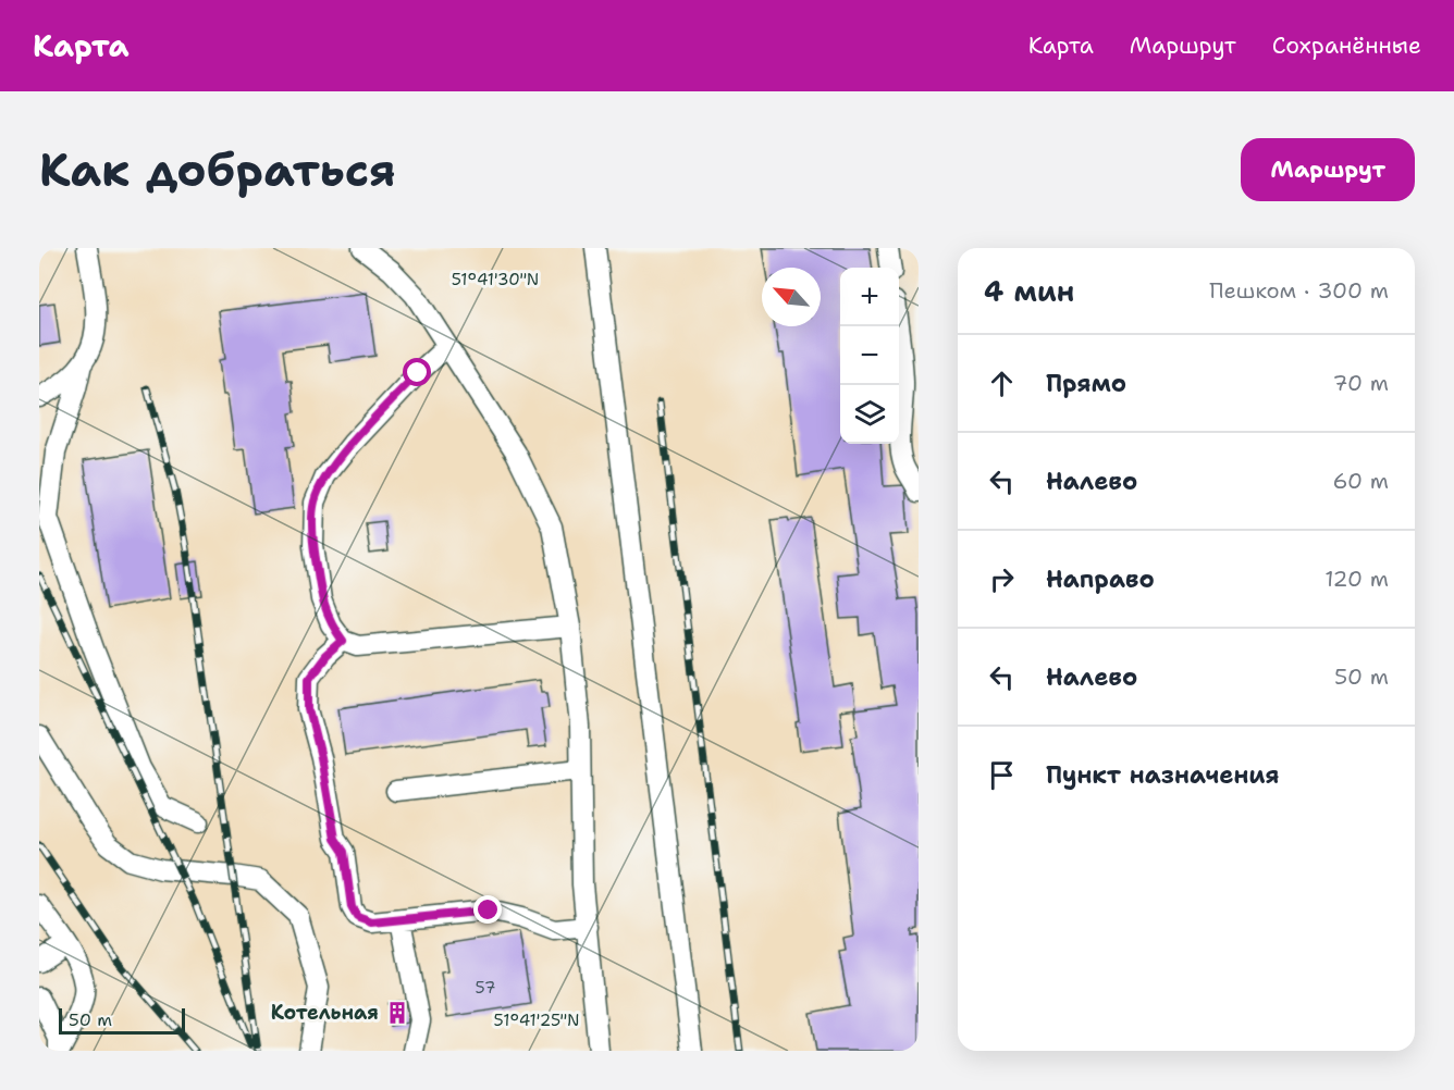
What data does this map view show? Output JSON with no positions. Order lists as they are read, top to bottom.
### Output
{
  "places": {
    "building": ["Котельная"]
  },
  "house_numbers": ["57"],
  "scale_bar": "50 m",
  "north": "top left",
  "page": {
    "header": "Карта",
    "nav": ["Карта", "Маршрут", "Сохранённые"],
    "buttons": "Маршрут",
    "title": "Как добраться",
    "heading": ["4 мин", "Пешком · 300 m"],
    "map_buttons": ["+", "−"],
    "list": [
      ["Прямо", "70 m"],
      ["Налево", "60 m"],
      ["Направо", "120 m"],
      ["Налево", "50 m"],
      "Пункт назначения"
    ],
    "scale": "50 m"
  },
  "coordinates": ["51°41'30\"N", "51°41'25\"N"]
}
